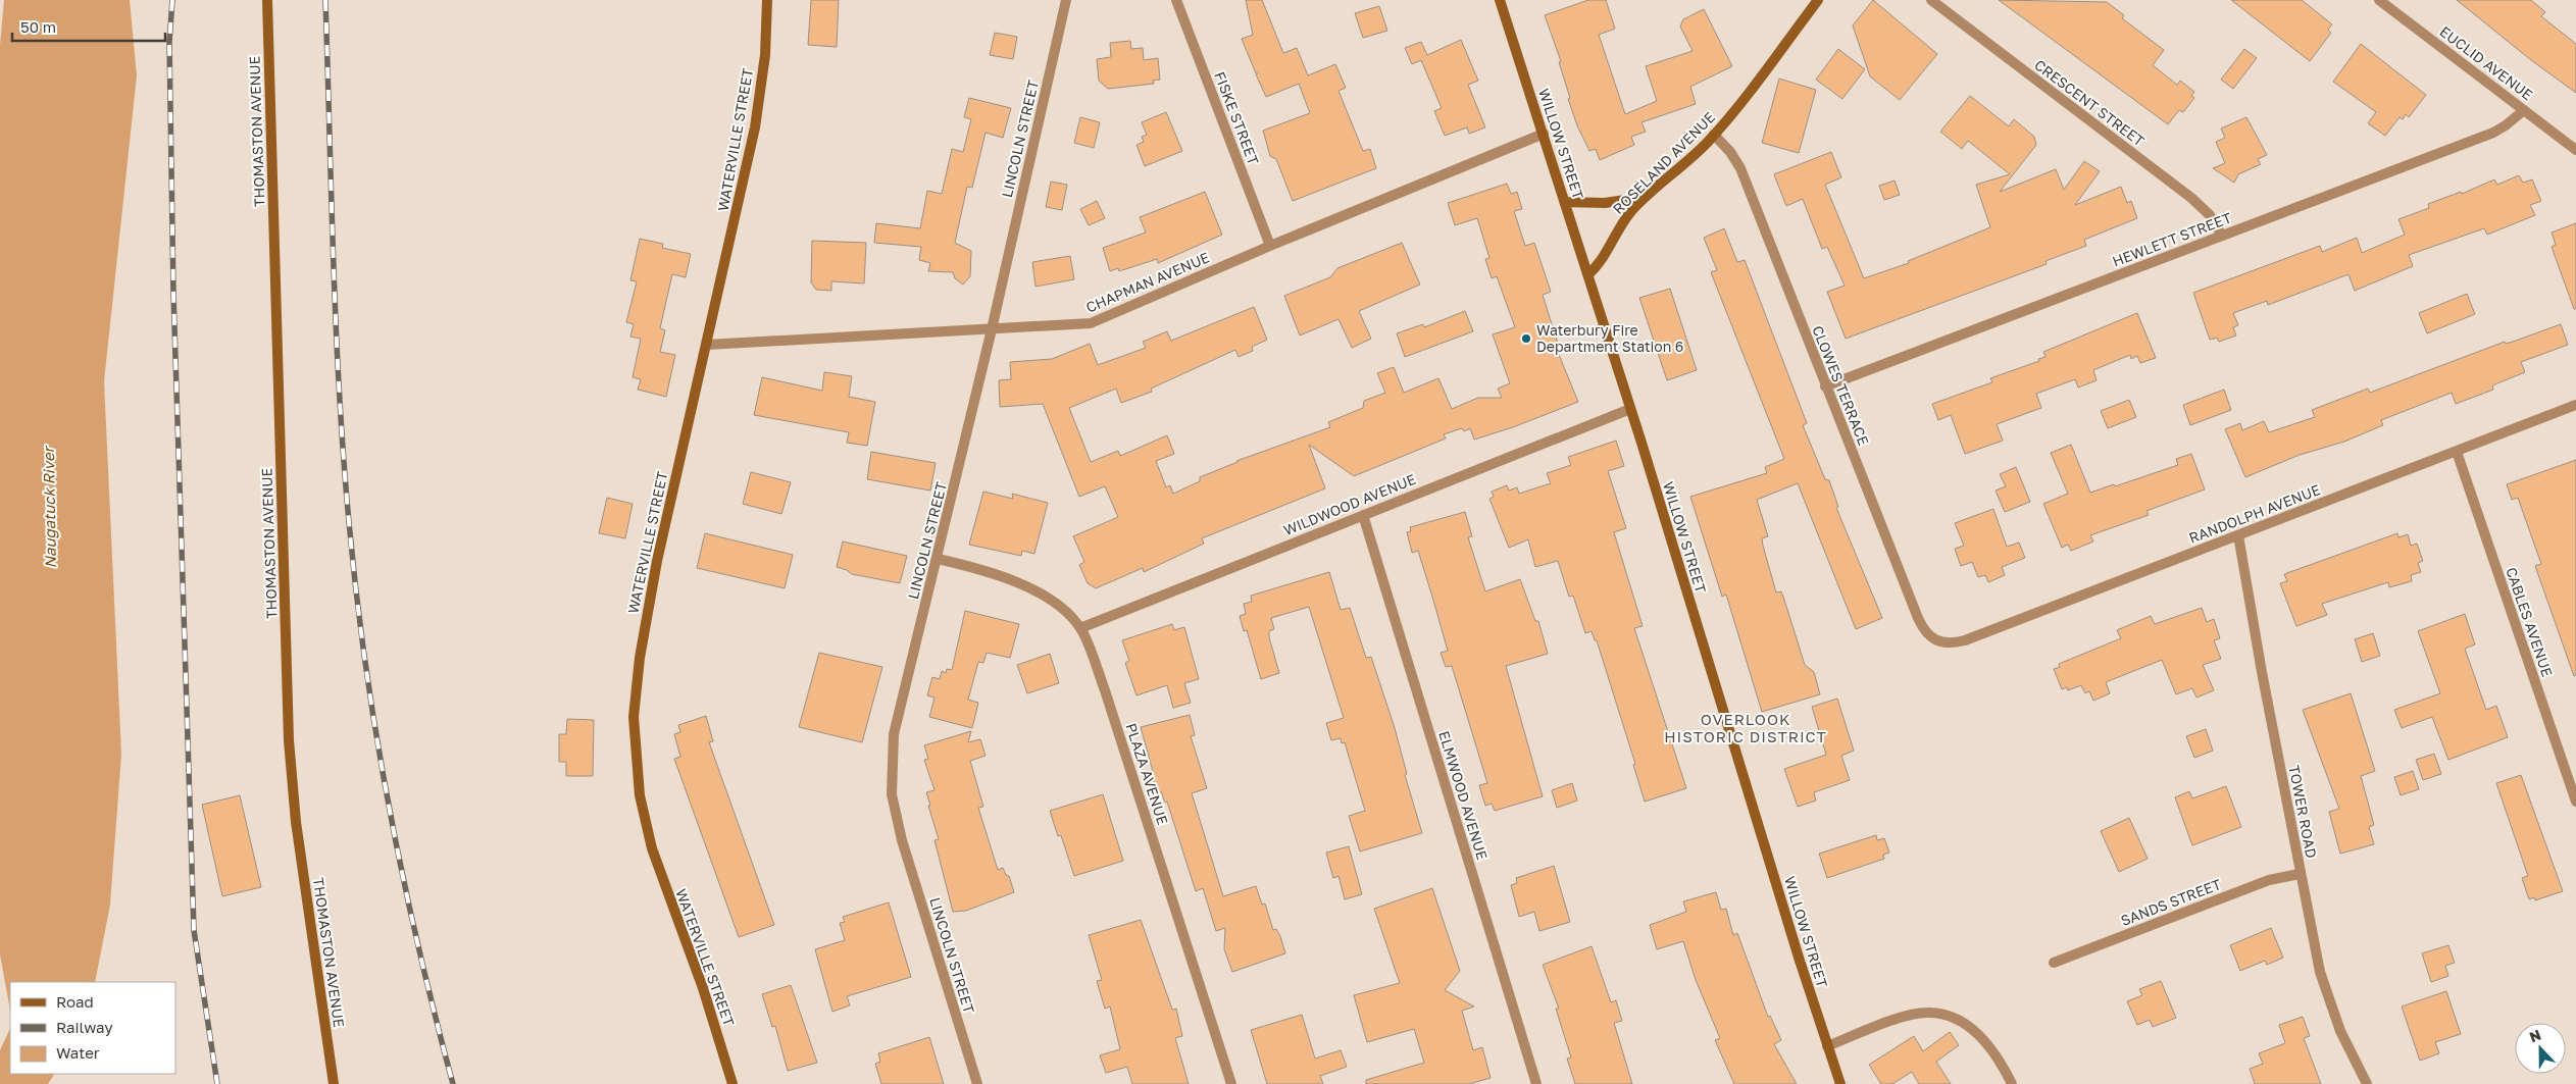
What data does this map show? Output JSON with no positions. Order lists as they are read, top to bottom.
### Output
{
  "streets": {
    "street": [
      "EUCLID AVENUE",
      "CRESCENT STREET",
      "FISKE STREET",
      "THOMASTON AVENUE",
      "LINCOLN STREET",
      "WATERVILLE STREET",
      "WILLOW STREET",
      "ROSELAND AVENUE",
      "HEWLETT STREET",
      "CHAPMAN AVENUE",
      "CLOWES TERRACE",
      "WILDWOOD AVENUE",
      "RANDOLPH AVENUE",
      "CABLES AVENUE",
      "PLAZA AVENUE",
      "ELMWOOD AVENUE",
      "TOWER ROAD",
      "SANDS STREET"
    ]
  },
  "crossings": [
    ["EUCLID AVENUE", "HEWLETT STREET"],
    ["CRESCENT STREET", "HEWLETT STREET"],
    ["FISKE STREET", "CHAPMAN AVENUE"],
    ["LINCOLN STREET", "CHAPMAN AVENUE"],
    ["LINCOLN STREET", "PLAZA AVENUE"],
    ["WATERVILLE STREET", "CHAPMAN AVENUE"],
    ["WILLOW STREET", "ROSELAND AVENUE"],
    ["WILLOW STREET", "CHAPMAN AVENUE"],
    ["WILLOW STREET", "WILDWOOD AVENUE"],
    ["ROSELAND AVENUE", "CLOWES TERRACE"],
    ["HEWLETT STREET", "CLOWES TERRACE"],
    ["CLOWES TERRACE", "RANDOLPH AVENUE"],
    ["WILDWOOD AVENUE", "PLAZA AVENUE"],
    ["WILDWOOD AVENUE", "ELMWOOD AVENUE"],
    ["RANDOLPH AVENUE", "CABLES AVENUE"],
    ["RANDOLPH AVENUE", "TOWER ROAD"],
    ["TOWER ROAD", "SANDS STREET"]
  ],
  "districts": ["OVERLOOK HISTORIC DISTRICT"],
  "water": ["Naugatuck River"],
  "places": ["Waterbury Fire Department Station 6"],
  "legend": ["Road", "Railway", "Water"],
  "scale_bar": "50 m",
  "north": "top"
}
